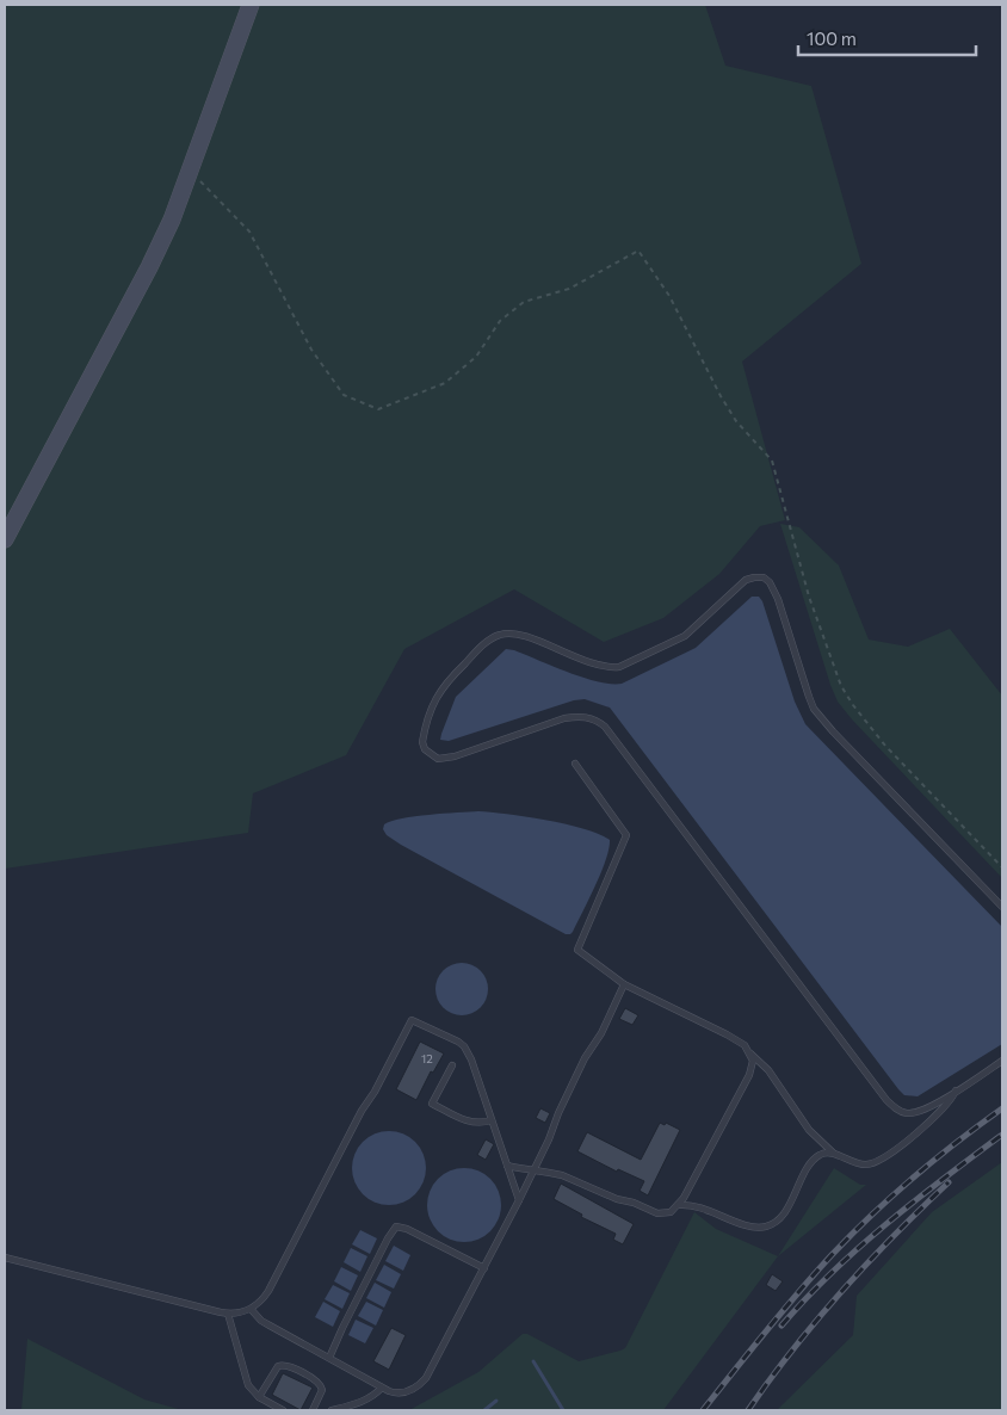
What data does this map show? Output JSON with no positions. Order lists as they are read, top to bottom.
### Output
{
  "house_numbers": ["12"],
  "scale_bar": "100 m"
}
